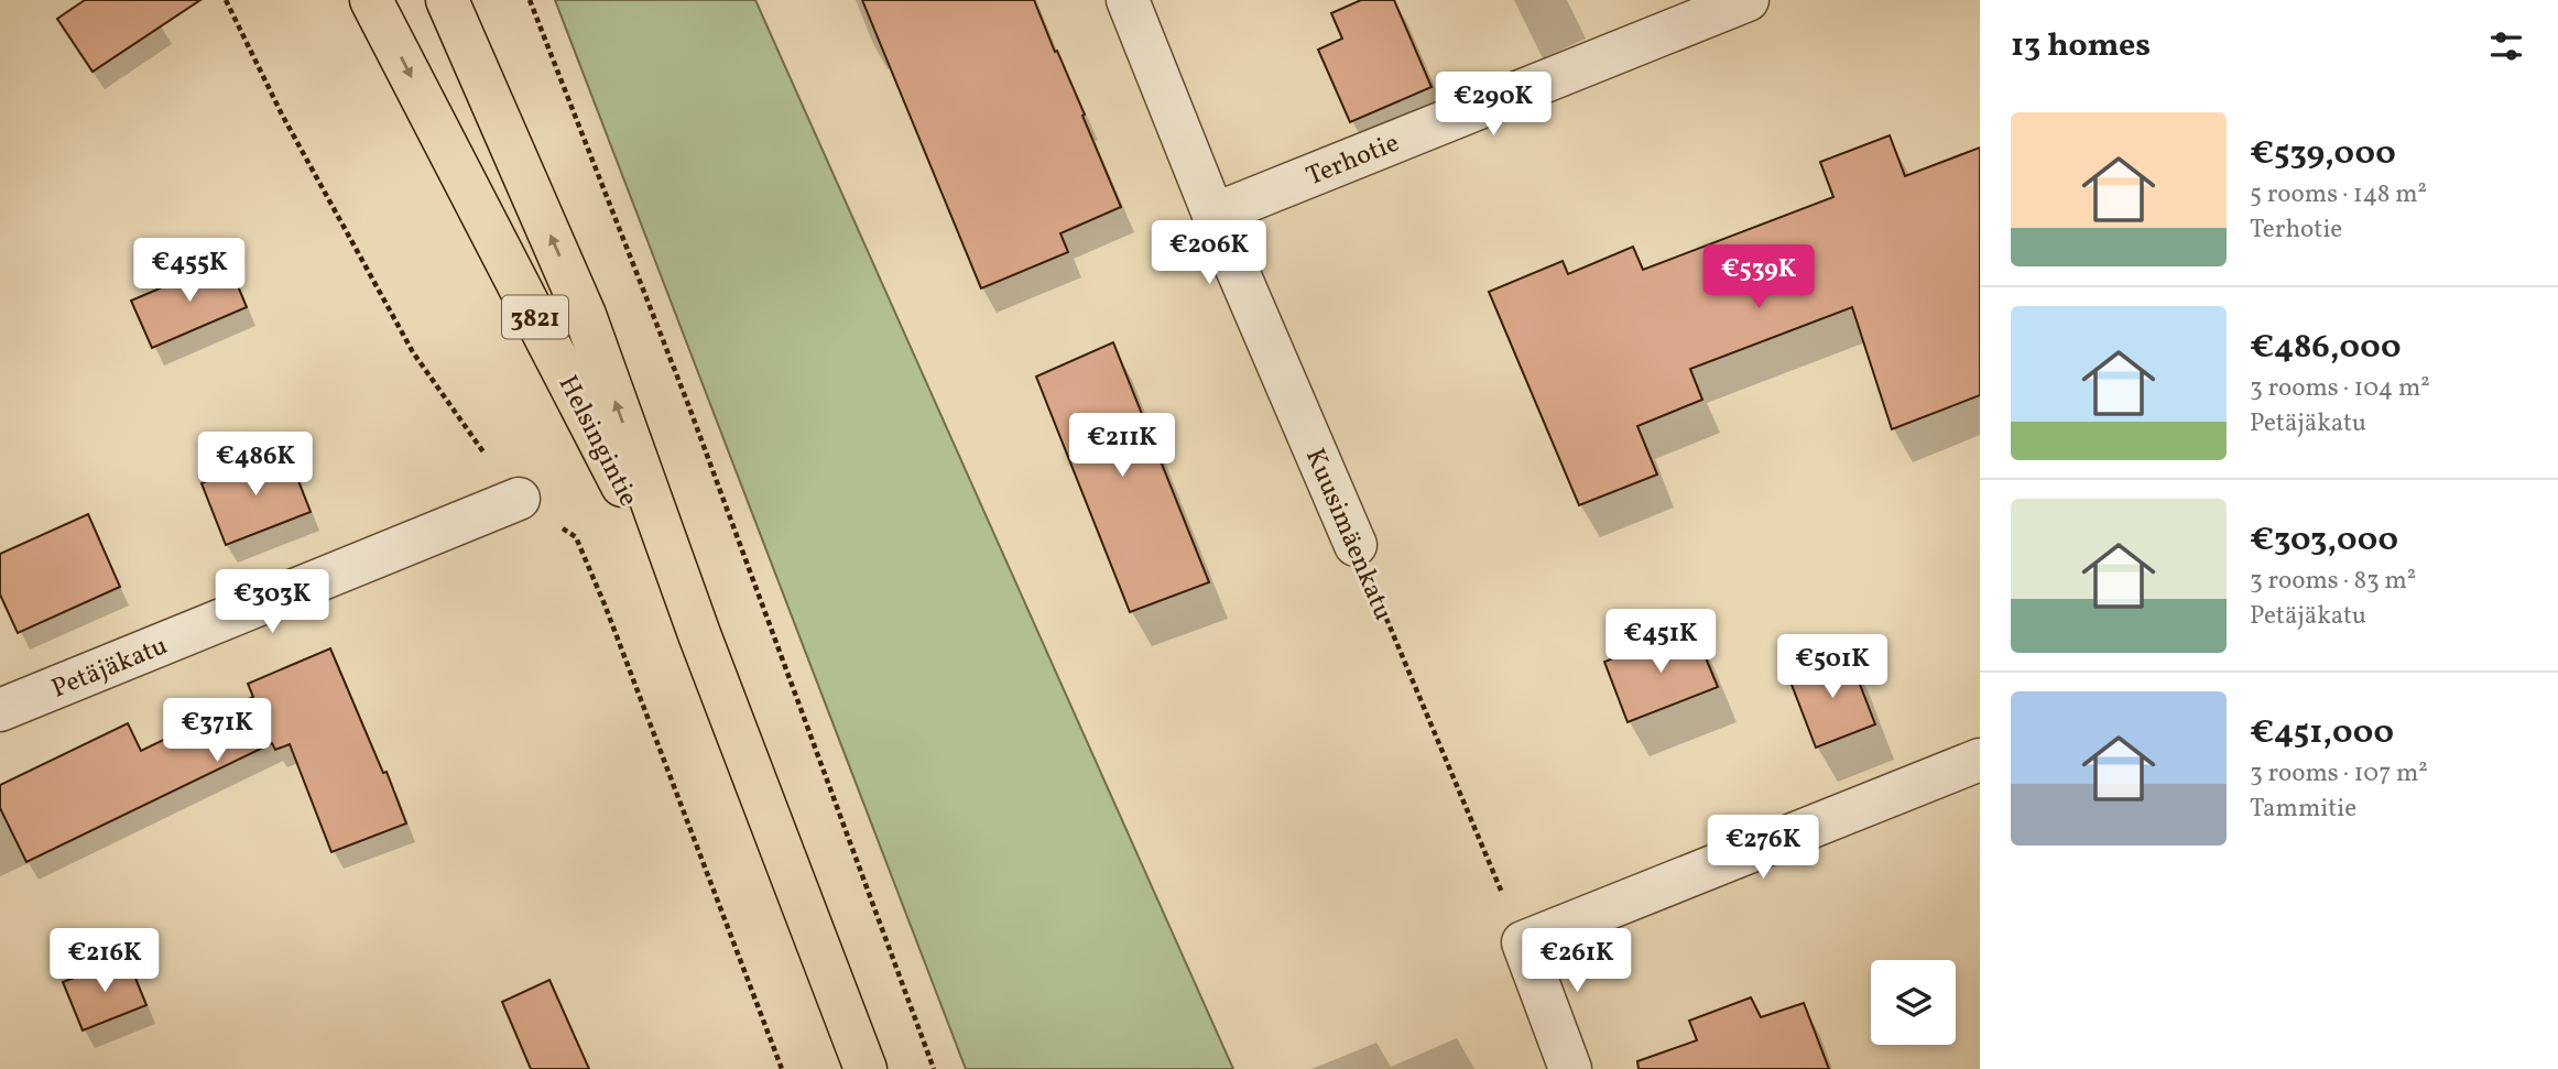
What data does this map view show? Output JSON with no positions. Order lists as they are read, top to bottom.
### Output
{
  "streets": {
    "main road": ["3821", "Helsingintie"],
    "street": ["Terhotie", "Kuusimäenkatu", "Petäjäkatu"]
  },
  "crossings": [
    ["Terhotie", "Kuusimäenkatu"]
  ],
  "page": {
    "heading": "13 homes",
    "price": [
      "€290K",
      "€206K",
      "€455K",
      "€539K",
      "€211K",
      "€486K",
      "€303K",
      "€451K",
      "€501K",
      "€371K",
      "€276K",
      "€216K",
      "€261K"
    ],
    "list": [
      {
        "name": "€539,000",
        "note": "5 rooms · 148 m² · Terhotie"
      },
      {
        "name": "€486,000",
        "note": "3 rooms · 104 m² · Petäjäkatu"
      },
      {
        "name": "€303,000",
        "note": "3 rooms · 83 m² · Petäjäkatu"
      },
      {
        "name": "€451,000",
        "note": "3 rooms · 107 m² · Tammitie"
      }
    ]
  }
}
